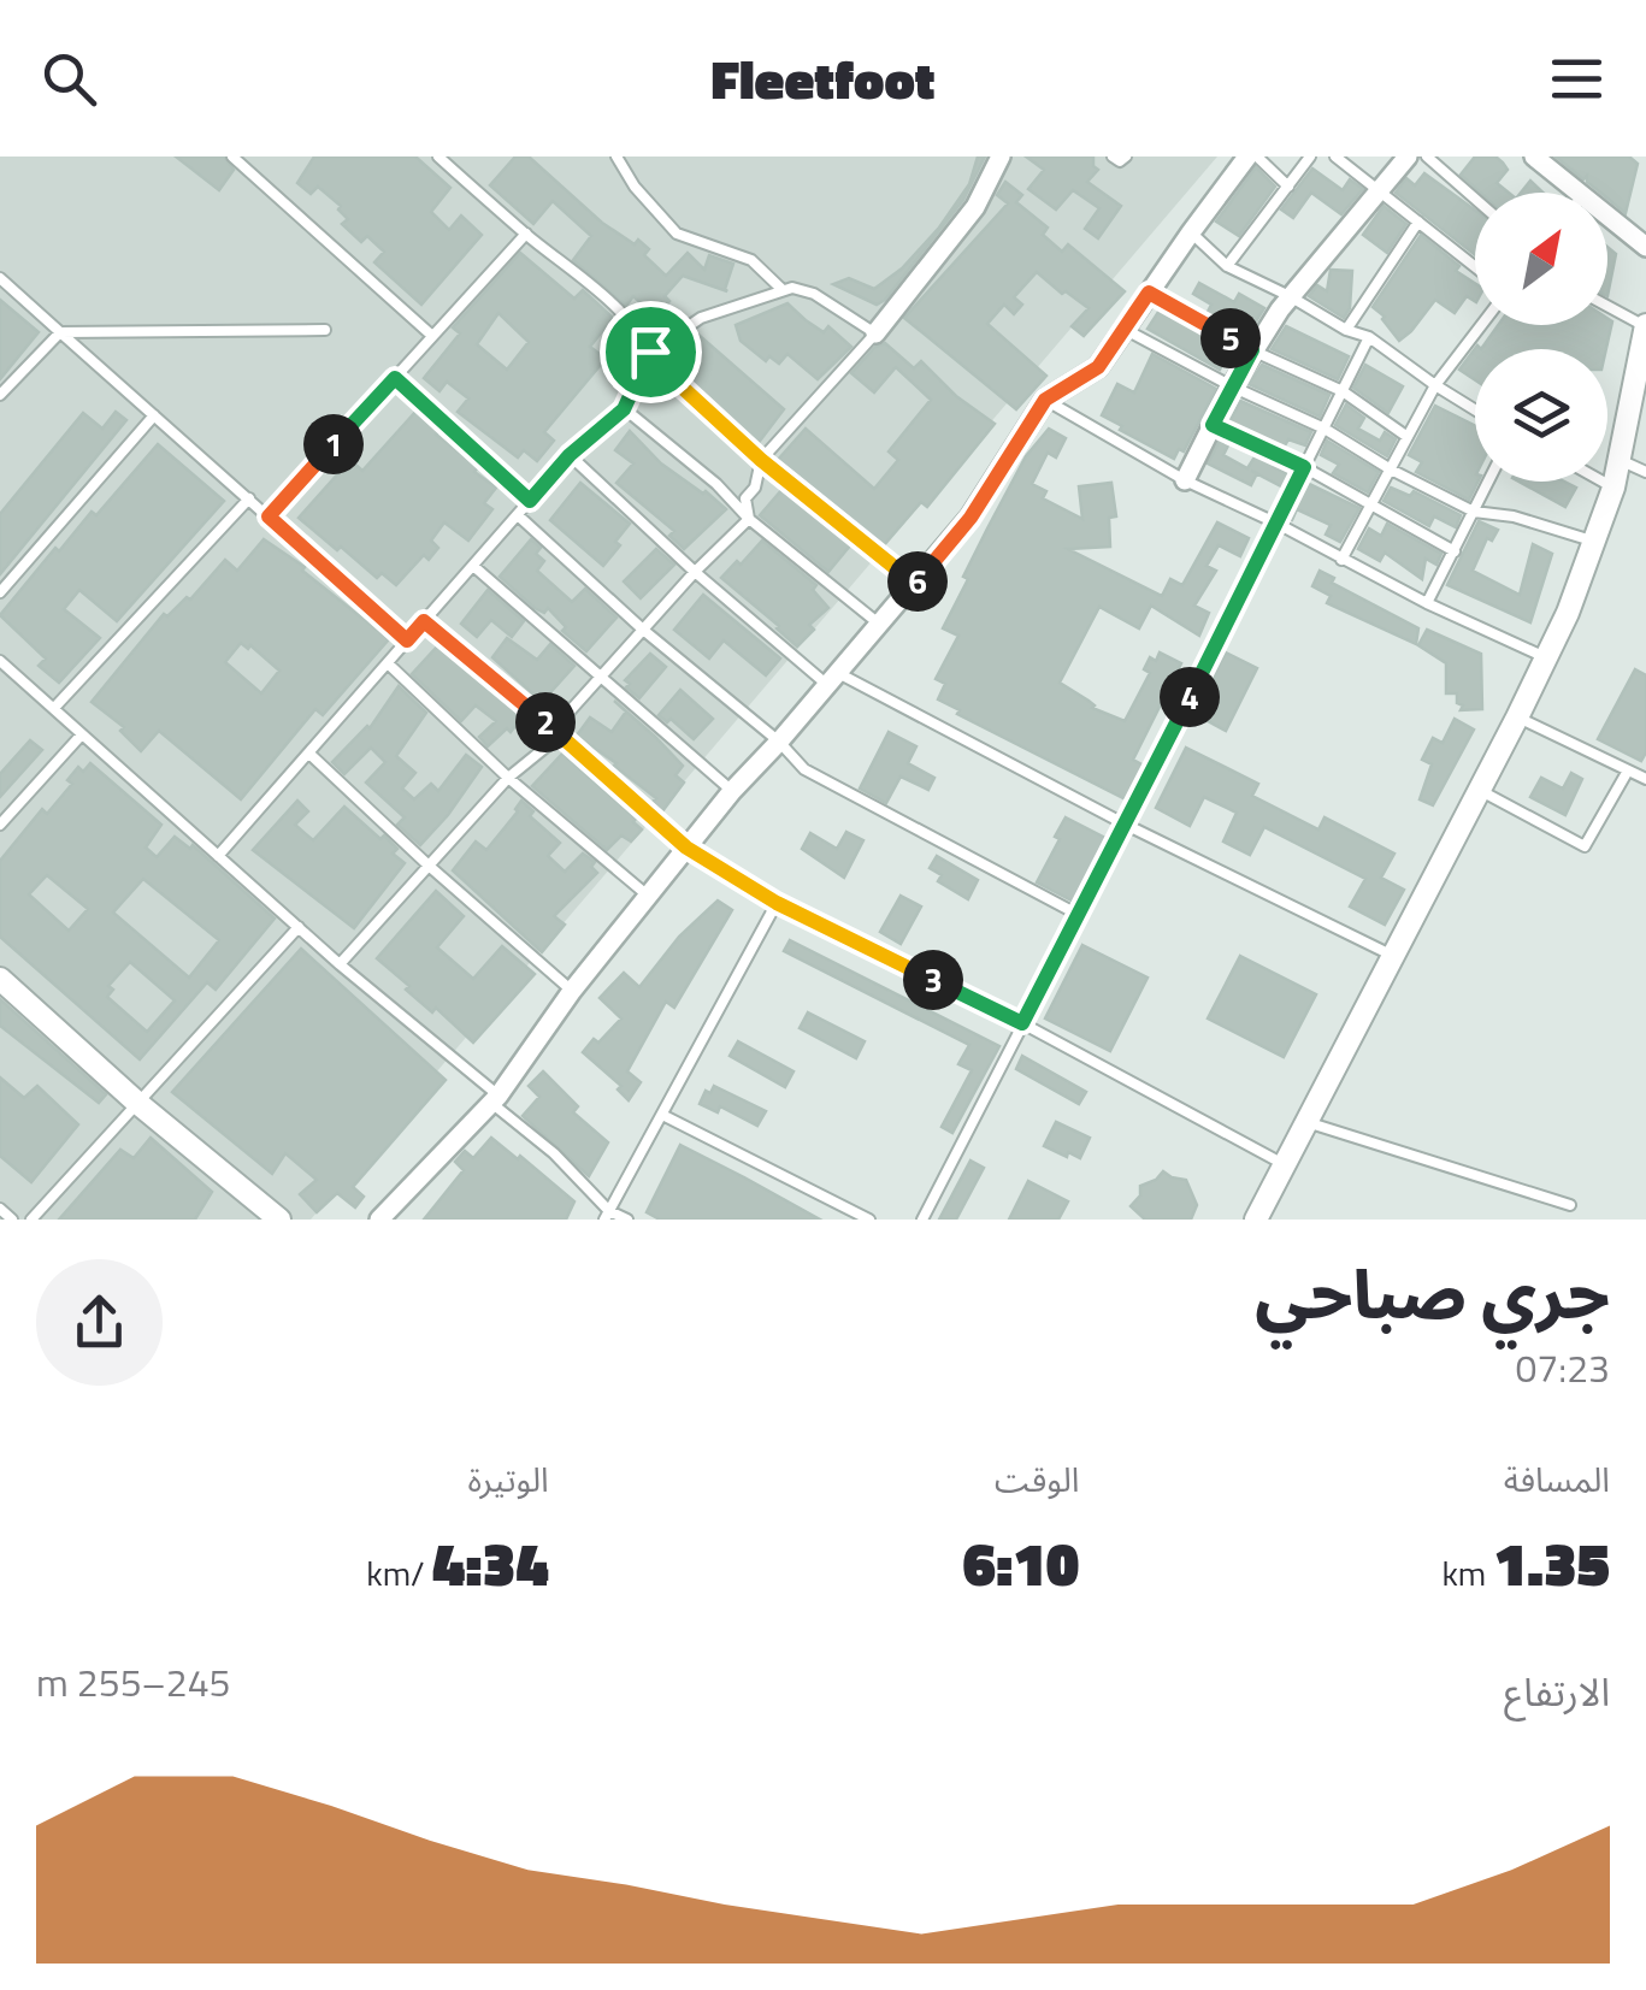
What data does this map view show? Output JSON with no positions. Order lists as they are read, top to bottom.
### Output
{
  "north": "top right",
  "page": {
    "header": "Fleetfoot",
    "pins": [
      "5",
      "1",
      "6",
      "4",
      "2",
      "3"
    ],
    "heading": ["جري صباحي", "07:23"],
    "stats": [
      ["المسافة", "1.35 km"],
      ["الوقت", "6:10"],
      ["الوتيرة", "4:34 /km"]
    ],
    "chart": ["الارتفاع", "245–255 m"]
  }
}
